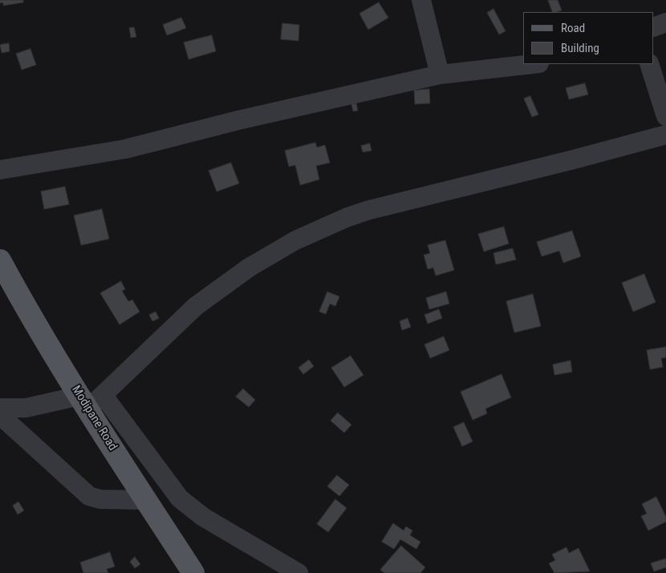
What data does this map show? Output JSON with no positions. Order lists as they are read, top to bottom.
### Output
{
  "streets": {
    "main road": ["Modipane Road"]
  },
  "legend": ["Road", "Building"]
}
